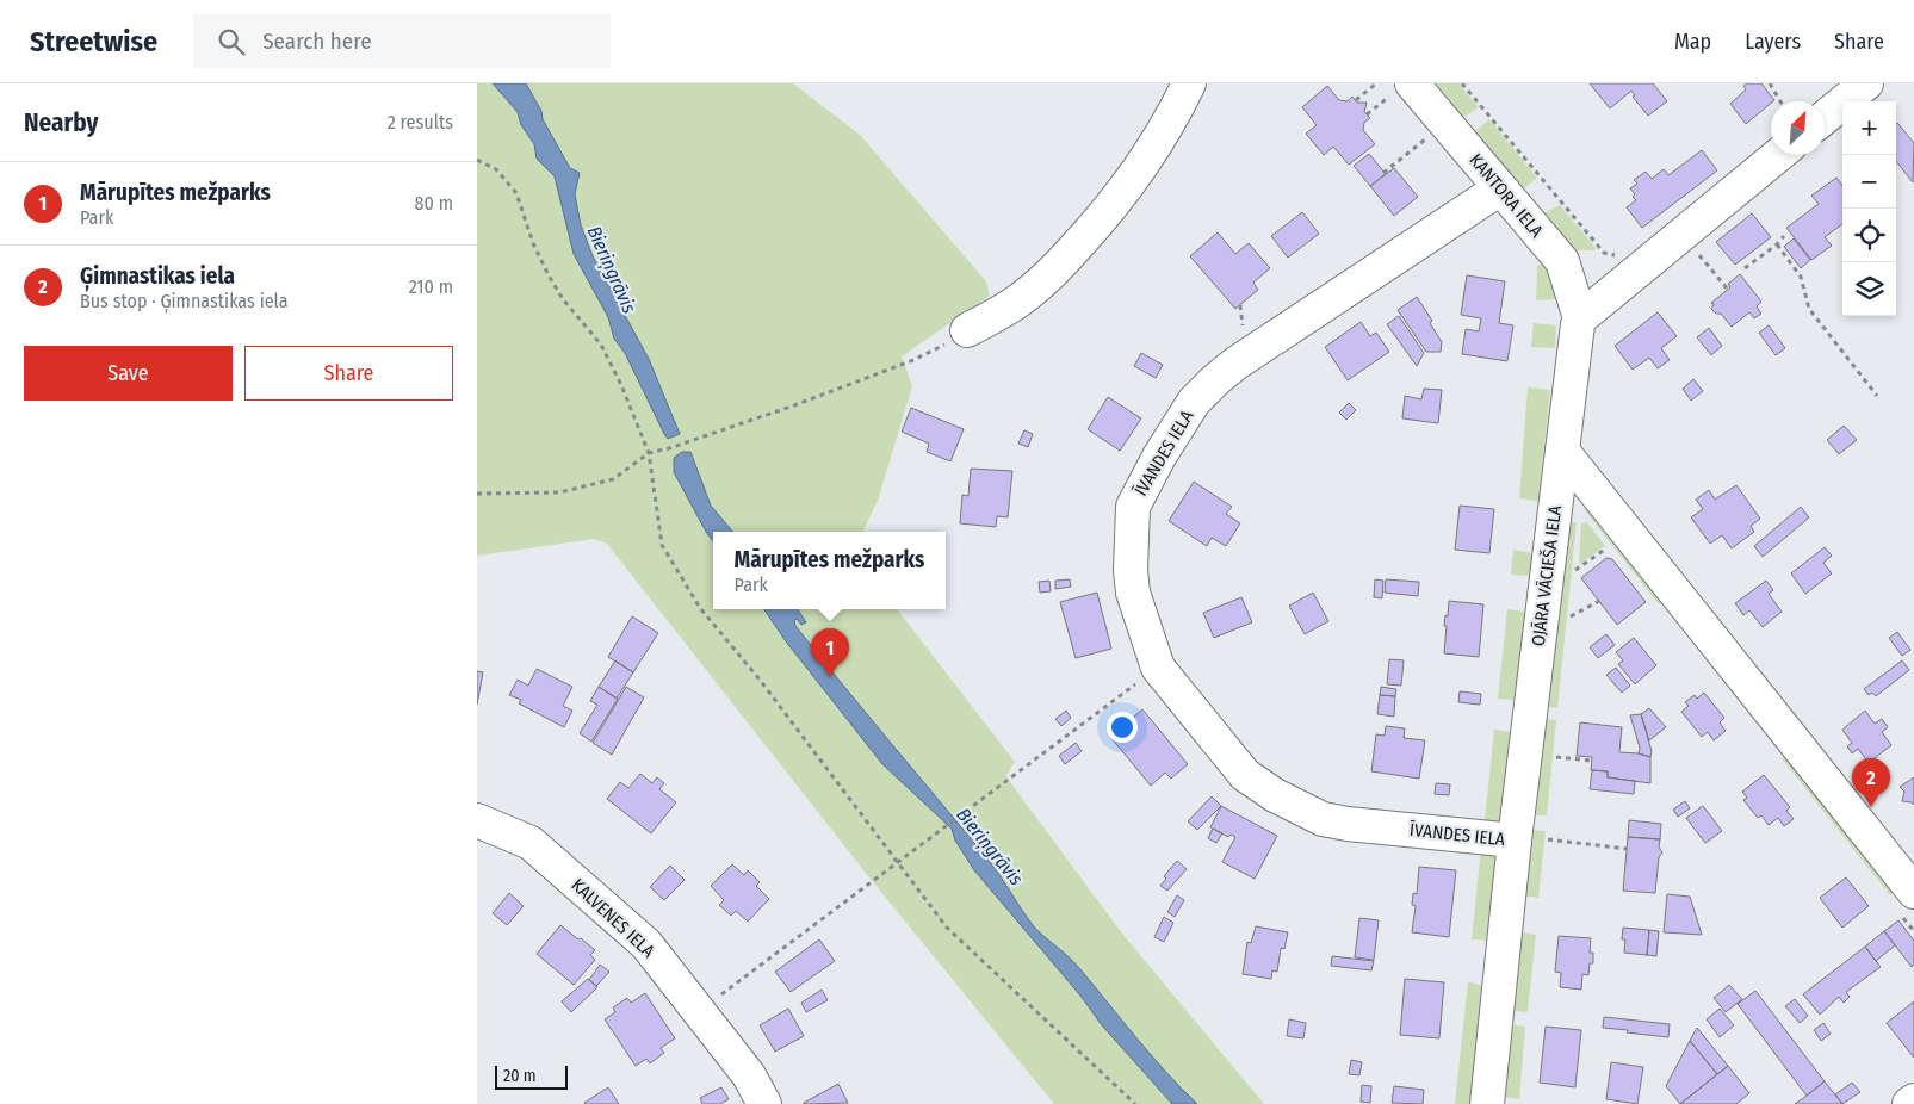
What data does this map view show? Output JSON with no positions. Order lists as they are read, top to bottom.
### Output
{
  "streets": {
    "street": [
      "KANTORA IELA",
      "ĪVANDES IELA",
      "OJĀRA VĀCIEŠA IELA",
      "KALVENES IELA"
    ]
  },
  "crossings": [
    ["KANTORA IELA", "ĪVANDES IELA"],
    ["KANTORA IELA", "OJĀRA VĀCIEŠA IELA"],
    ["ĪVANDES IELA", "OJĀRA VĀCIEŠA IELA"]
  ],
  "water": ["Bieriņgrāvis"],
  "scale_bar": "20 m",
  "north": "top right",
  "page": {
    "header": "Streetwise",
    "search": "Search here",
    "nav": ["Map", "Layers", "Share"],
    "heading": ["Nearby", "2 results"],
    "map_buttons": ["+", "−"],
    "list": [
      {
        "mark": "1",
        "name": "Mārupītes mežparks",
        "note": "Park",
        "value": "80 m"
      },
      {
        "mark": "2",
        "name": "Ģimnastikas iela",
        "note": "Bus stop · Ģimnastikas iela",
        "value": "210 m"
      }
    ],
    "buttons": ["Save", "Share"],
    "popup": ["Mārupītes mežparks", "Park"],
    "pins": ["1", "2"],
    "scale": "20 m"
  }
}
